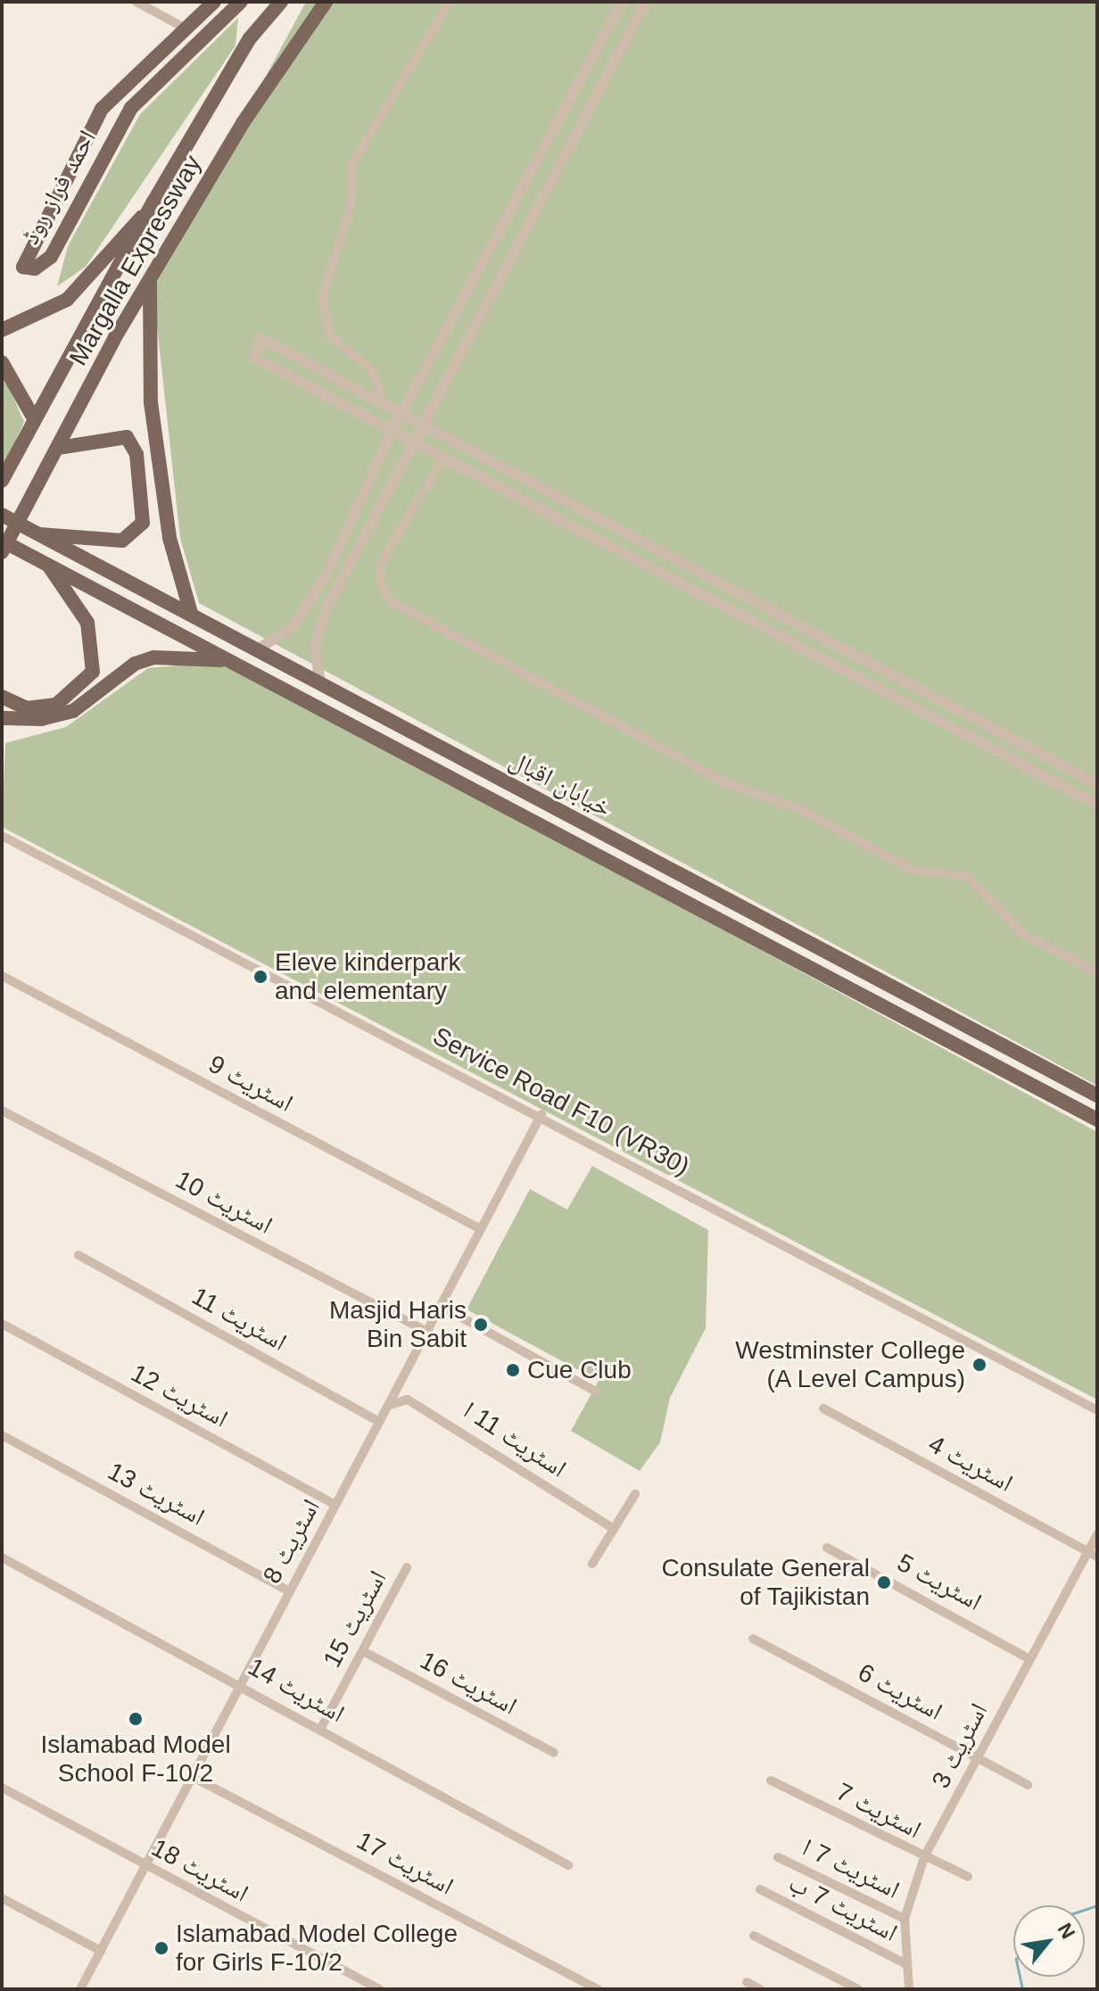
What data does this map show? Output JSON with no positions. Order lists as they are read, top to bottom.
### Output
{
  "streets": {
    "main road": ["احمد فراز روڈ", "Margalla Expressway", "خیابان اقبال"],
    "street": [
      "اسٹریٹ 9",
      "Service Road F10 (VR30)",
      "اسٹریٹ 10",
      "اسٹریٹ 11",
      "اسٹریٹ 12",
      "اسٹریٹ 11 ا",
      "اسٹریٹ 4",
      "اسٹریٹ 13",
      "اسٹریٹ 8",
      "اسٹریٹ 5",
      "اسٹریٹ 15",
      "اسٹریٹ 16",
      "اسٹریٹ 14",
      "اسٹریٹ 6",
      "اسٹریٹ 3",
      "اسٹریٹ 7",
      "اسٹریٹ 17",
      "اسٹریٹ 7 ا",
      "اسٹریٹ 18",
      "اسٹریٹ 7 ب"
    ]
  },
  "crossings": [
    ["اسٹریٹ 9", "اسٹریٹ 8"],
    ["Service Road F10 (VR30)", "اسٹریٹ 8"],
    ["اسٹریٹ 10", "اسٹریٹ 8"],
    ["اسٹریٹ 11", "اسٹریٹ 8"],
    ["اسٹریٹ 12", "اسٹریٹ 8"],
    ["اسٹریٹ 11 ا", "اسٹریٹ 8"],
    ["اسٹریٹ 4", "اسٹریٹ 3"],
    ["اسٹریٹ 13", "اسٹریٹ 8"],
    ["اسٹریٹ 8", "اسٹریٹ 14"],
    ["اسٹریٹ 8", "اسٹریٹ 17"],
    ["اسٹریٹ 8", "اسٹریٹ 18"],
    ["اسٹریٹ 5", "اسٹریٹ 3"],
    ["اسٹریٹ 15", "اسٹریٹ 16"],
    ["اسٹریٹ 15", "اسٹریٹ 14"],
    ["اسٹریٹ 6", "اسٹریٹ 3"],
    ["اسٹریٹ 3", "اسٹریٹ 7"],
    ["اسٹریٹ 3", "اسٹریٹ 7 ا"],
    ["اسٹریٹ 3", "اسٹریٹ 7 ب"]
  ],
  "places": [
    "Eleve kinderpark and elementary",
    "Masjid Haris Bin Sabit",
    "Westminster College (A Level Campus)",
    "Cue Club",
    "Consulate General of Tajikistan",
    "Islamabad Model School F-10/2",
    "Islamabad Model College for Girls F-10/2"
  ],
  "north": "top right"
}
